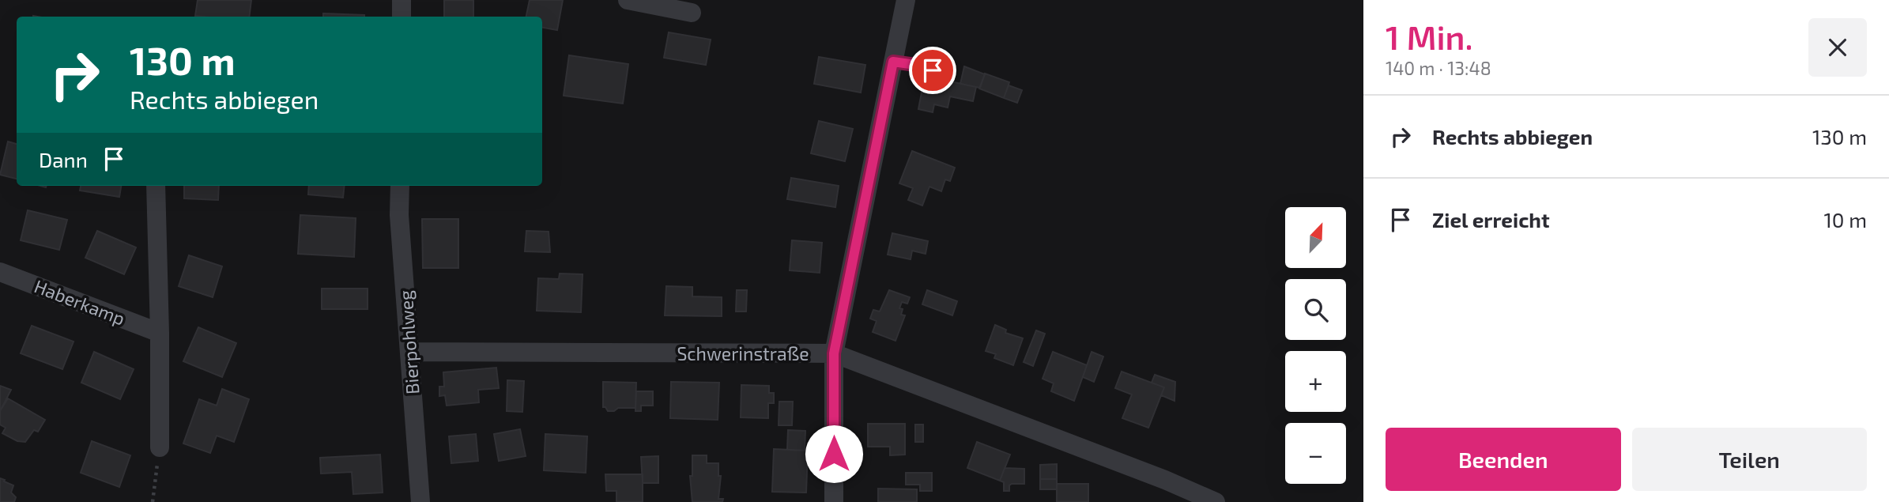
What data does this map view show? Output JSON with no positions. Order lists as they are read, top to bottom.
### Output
{
  "streets": {
    "street": ["Haberkamp", "Bierpohlweg", "Schwerinstraße"]
  },
  "crossings": [
    ["Bierpohlweg", "Schwerinstraße"]
  ],
  "north": "top right",
  "page": {
    "heading": ["1 Min.", "140 m · 13:48"],
    "turn": ["130 m", "Rechts abbiegen"],
    "list": [
      {
        "name": "Rechts abbiegen",
        "value": "130 m"
      },
      {
        "name": "Ziel erreicht",
        "value": "10 m"
      }
    ],
    "then": "Dann",
    "map_buttons": ["+", "−"],
    "buttons": ["Beenden", "Teilen"]
  }
}
